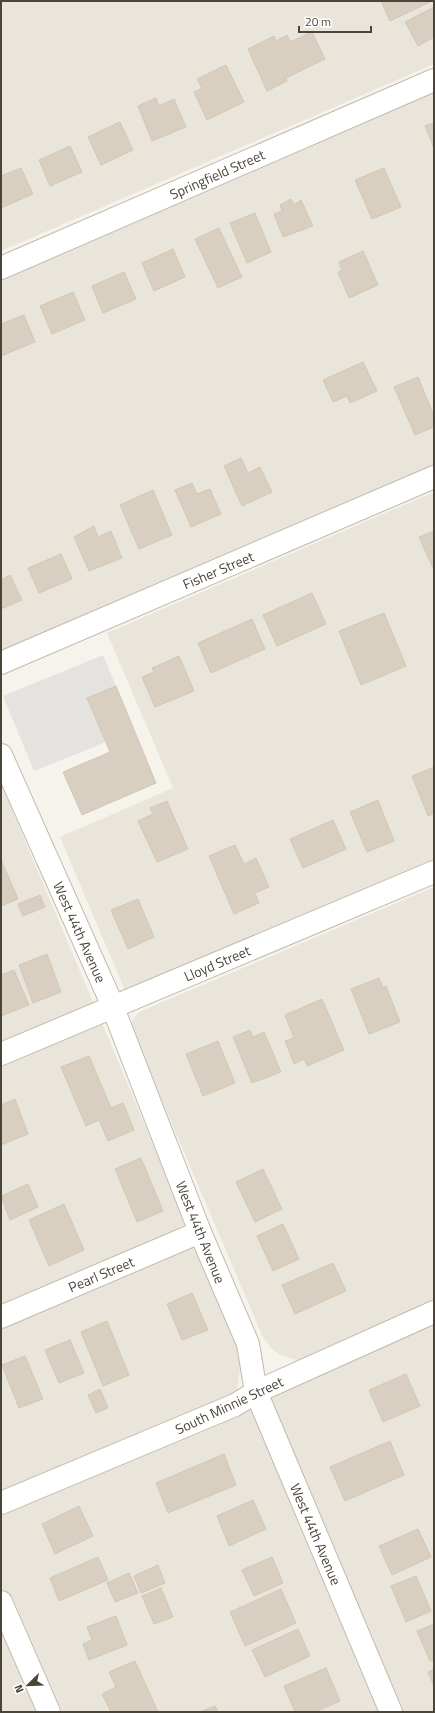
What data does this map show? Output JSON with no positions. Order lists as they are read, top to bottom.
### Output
{
  "streets": {
    "street": [
      "Springfield Street",
      "Fisher Street",
      "West 44th Avenue",
      "Lloyd Street",
      "Pearl Street",
      "South Minnie Street"
    ]
  },
  "crossings": [
    ["West 44th Avenue", "Lloyd Street"],
    ["West 44th Avenue", "Pearl Street"],
    ["West 44th Avenue", "South Minnie Street"]
  ],
  "scale_bar": "20 m",
  "north": "bottom left"
}
